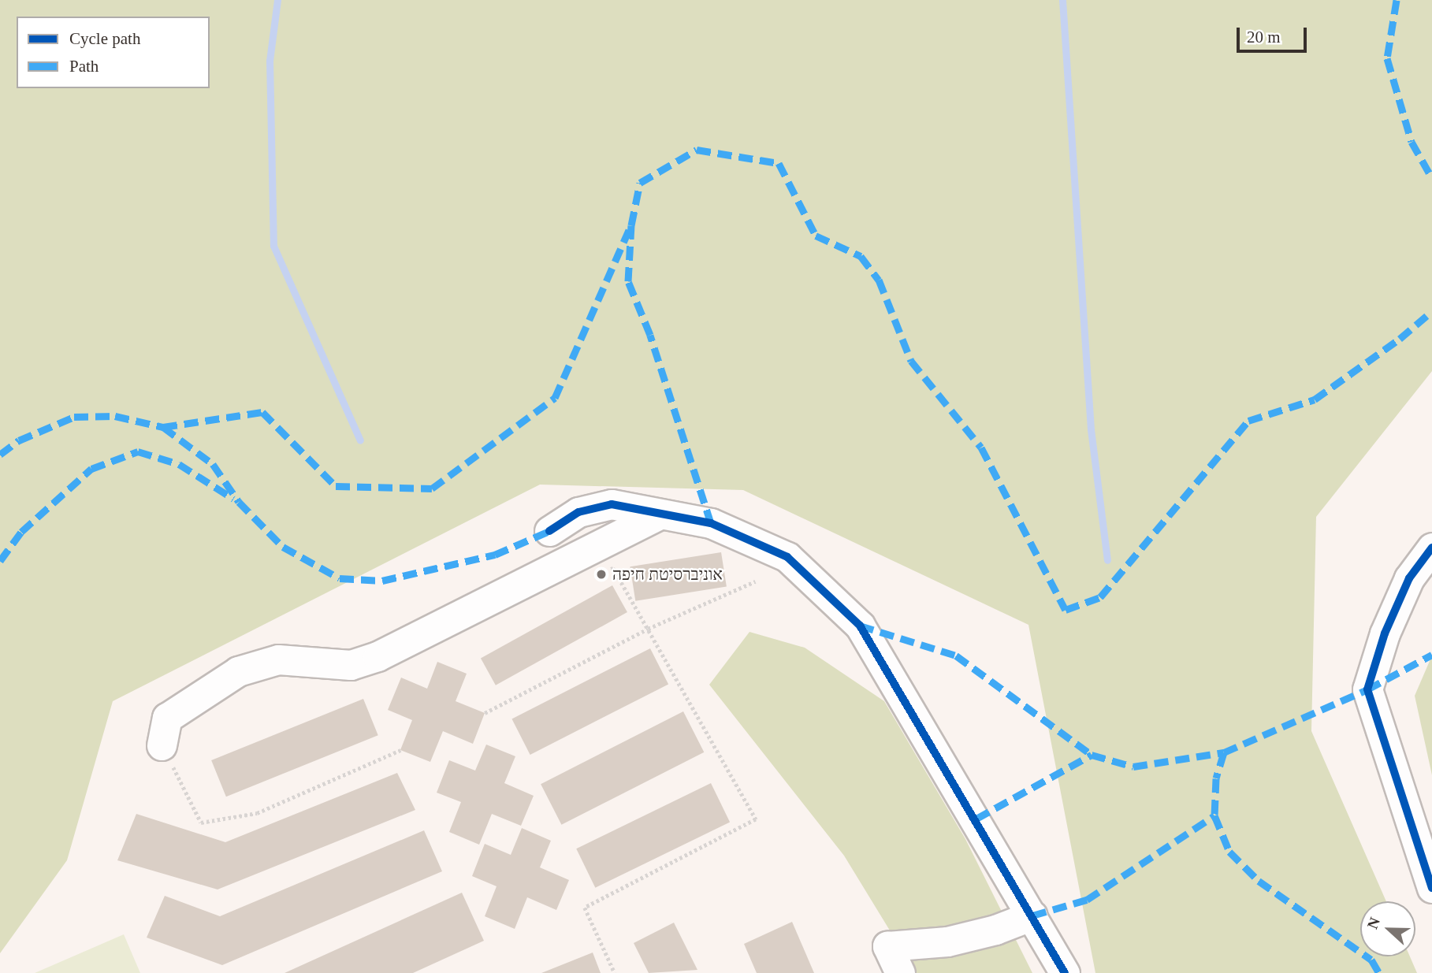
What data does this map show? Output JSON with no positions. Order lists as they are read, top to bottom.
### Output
{
  "places": ["אוניברסיטת חיפה"],
  "legend": ["Cycle path", "Path"],
  "scale_bar": "20 m",
  "north": "left"
}
